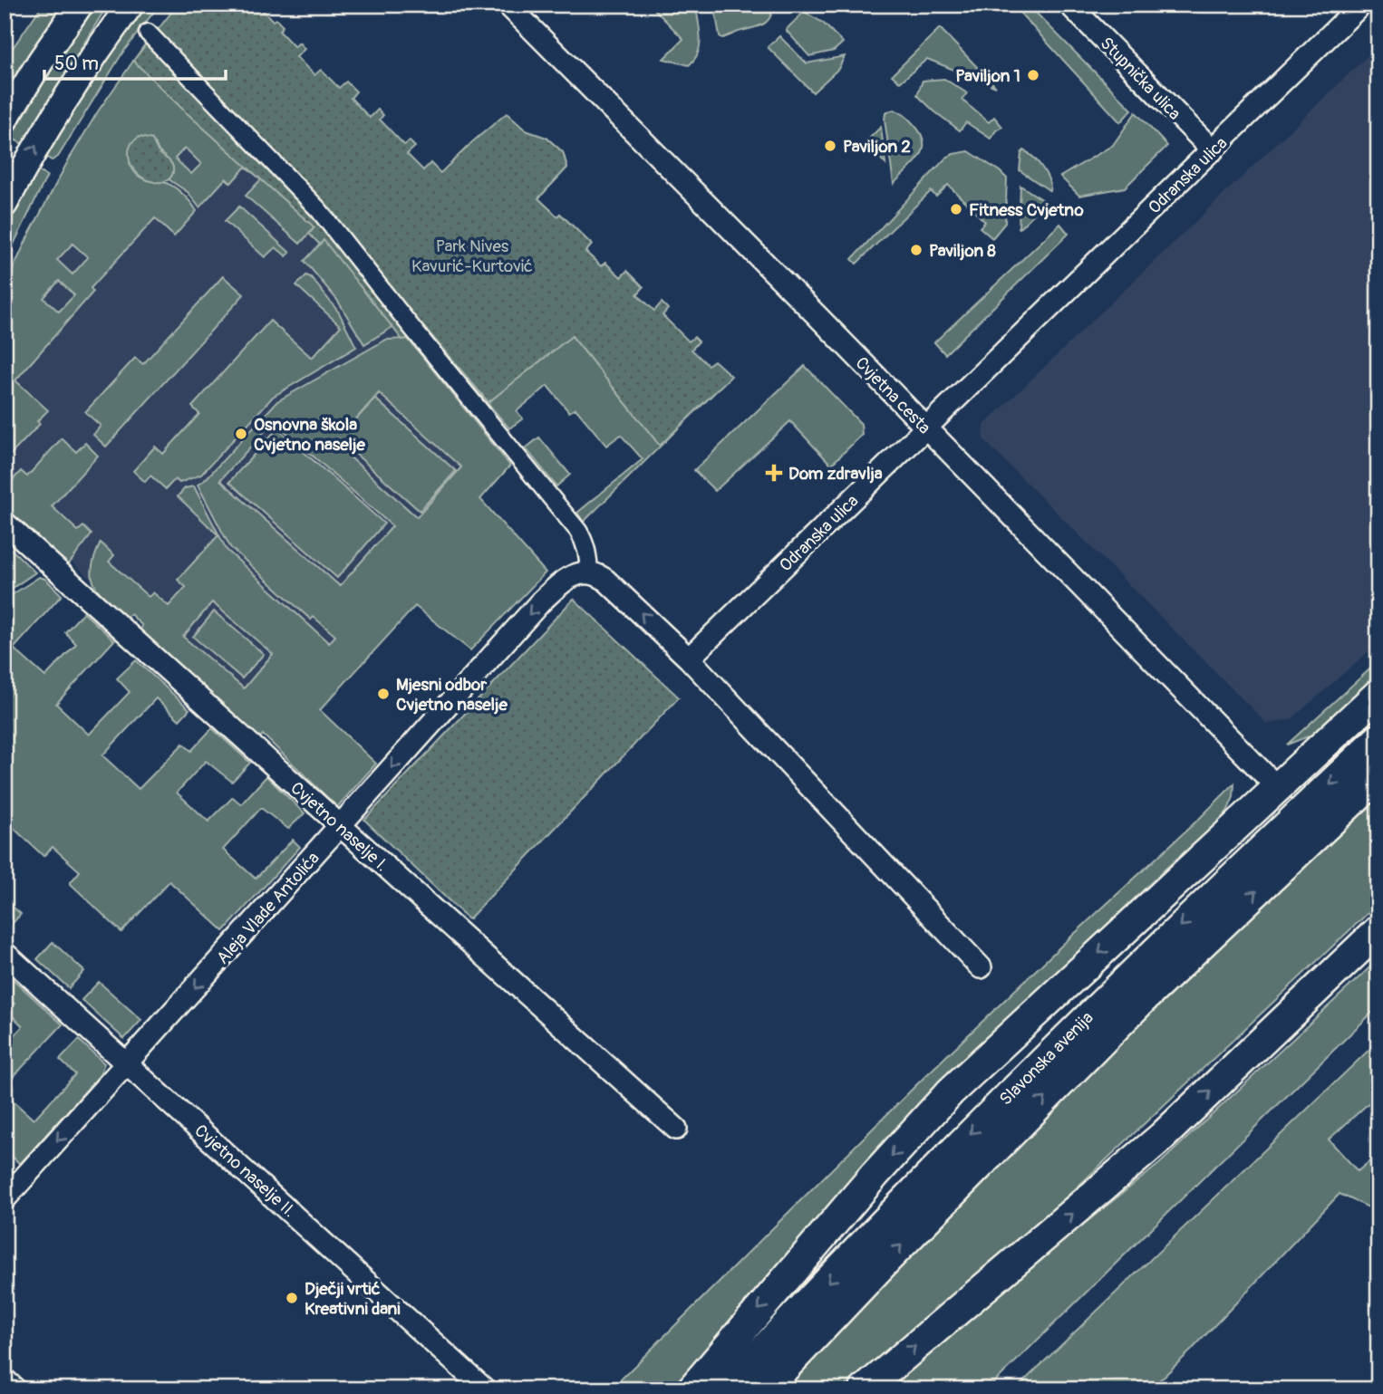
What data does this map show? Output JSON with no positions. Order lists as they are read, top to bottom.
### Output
{
  "streets": {
    "main road": ["Slavonska avenija"],
    "street": [
      "Stupnička ulica",
      "Odranska ulica",
      "Cvjetna cesta",
      "Cvjetno naselje I.",
      "Aleja Vlade Antolića",
      "Cvjetno naselje II."
    ]
  },
  "crossings": [
    ["Stupnička ulica", "Odranska ulica"],
    ["Odranska ulica", "Cvjetna cesta"],
    ["Cvjetno naselje I.", "Aleja Vlade Antolića"],
    ["Aleja Vlade Antolića", "Cvjetno naselje II."]
  ],
  "one_way": ["Aleja Vlade Antolića"],
  "parks": ["Park Nives Kavurić-Kurtović"],
  "places": {
    "other": [
      "Paviljon 1",
      "Paviljon 2",
      "Fitness Cvjetno",
      "Paviljon 8",
      "Osnovna škola Cvjetno naselje",
      "Mjesni odbor Cvjetno naselje",
      "Dječji vrtić Kreativni dani"
    ],
    "health": ["Dom zdravlja"]
  },
  "scale_bar": "50 m"
}
